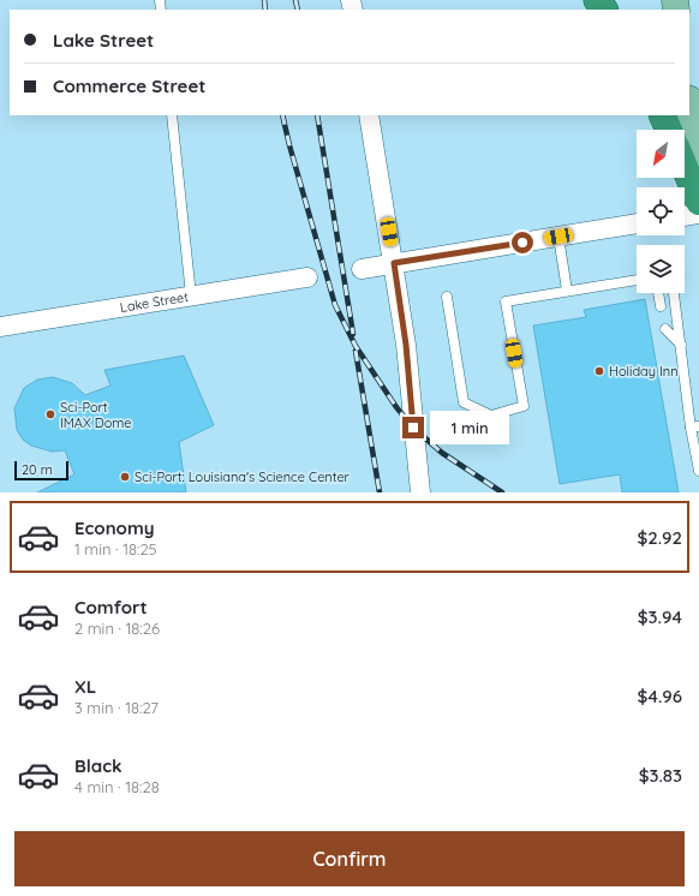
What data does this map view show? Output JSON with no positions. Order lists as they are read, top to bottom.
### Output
{
  "streets": {
    "street": ["Lake Street"]
  },
  "places": ["Holiday Inn", "Sci-Port IMAX Dome", "Sci-Port: Louisiana's Science Center"],
  "scale_bar": "20 m",
  "north": "bottom left",
  "page": {
    "banner": ["Lake Street", "Commerce Street"],
    "bubble": "1 min",
    "scale": "20 m",
    "list": [
      {
        "name": "Economy",
        "note": "1 min · 18:25",
        "value": "$2.92"
      },
      {
        "name": "Comfort",
        "note": "2 min · 18:26",
        "value": "$3.94"
      },
      {
        "name": "XL",
        "note": "3 min · 18:27",
        "value": "$4.96"
      },
      {
        "name": "Black",
        "note": "4 min · 18:28",
        "value": "$3.83"
      }
    ],
    "buttons": "Confirm"
  }
}
